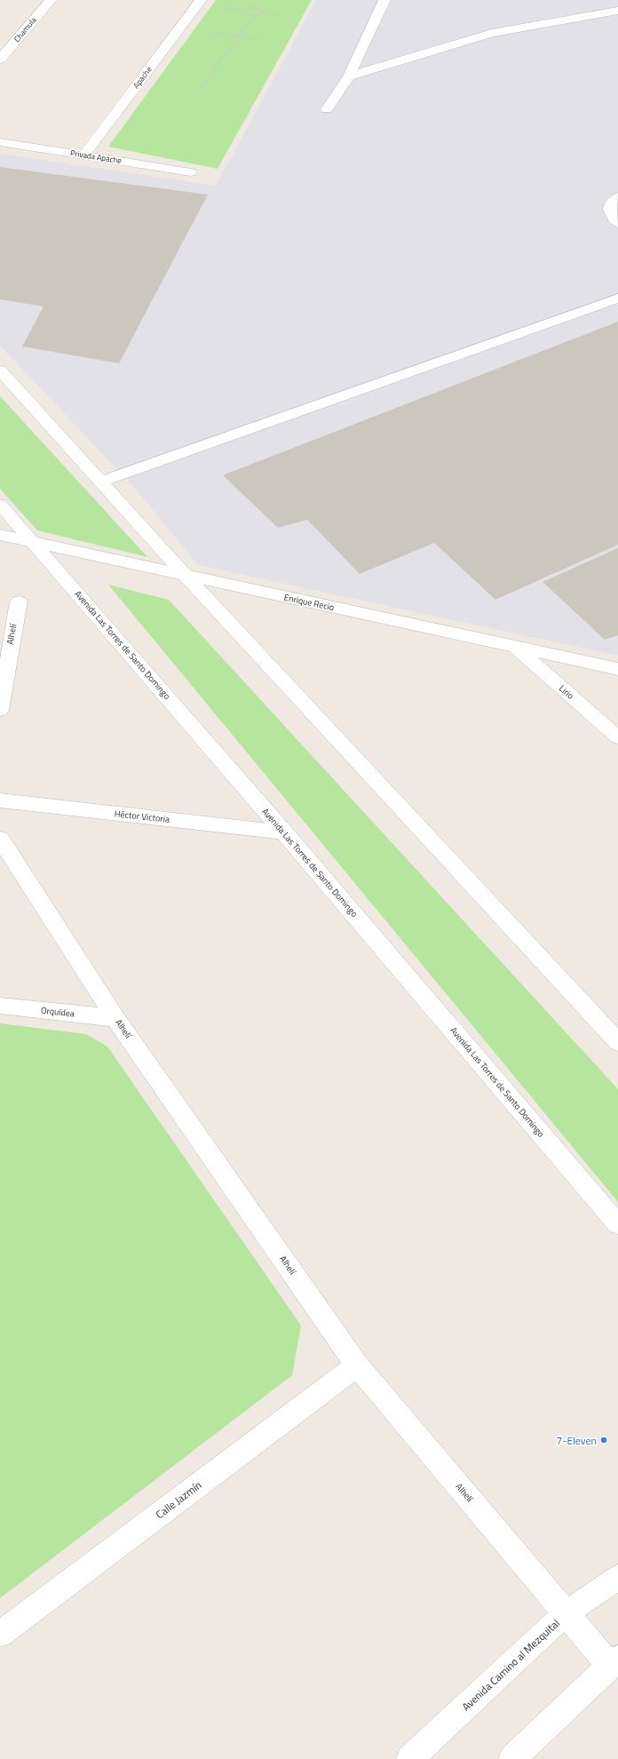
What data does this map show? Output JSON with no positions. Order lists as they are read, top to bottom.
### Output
{
  "streets": {
    "street": [
      "Chamula",
      "Apache",
      "Privada Apache",
      "Enrique Recio",
      "Alhelí",
      "Avenida Las Torres de Santo Domingo",
      "Lirio",
      "Héctor Victoria",
      "Orquídea",
      "Calle Jazmín",
      "Avenida Camino al Mezquital"
    ]
  },
  "crossings": [
    ["Apache", "Privada Apache"],
    ["Enrique Recio", "Avenida Las Torres de Santo Domingo"],
    ["Enrique Recio", "Lirio"],
    ["Alhelí", "Orquídea"],
    ["Alhelí", "Calle Jazmín"],
    ["Alhelí", "Avenida Camino al Mezquital"],
    ["Avenida Las Torres de Santo Domingo", "Héctor Victoria"]
  ],
  "places": ["7-Eleven"]
}
